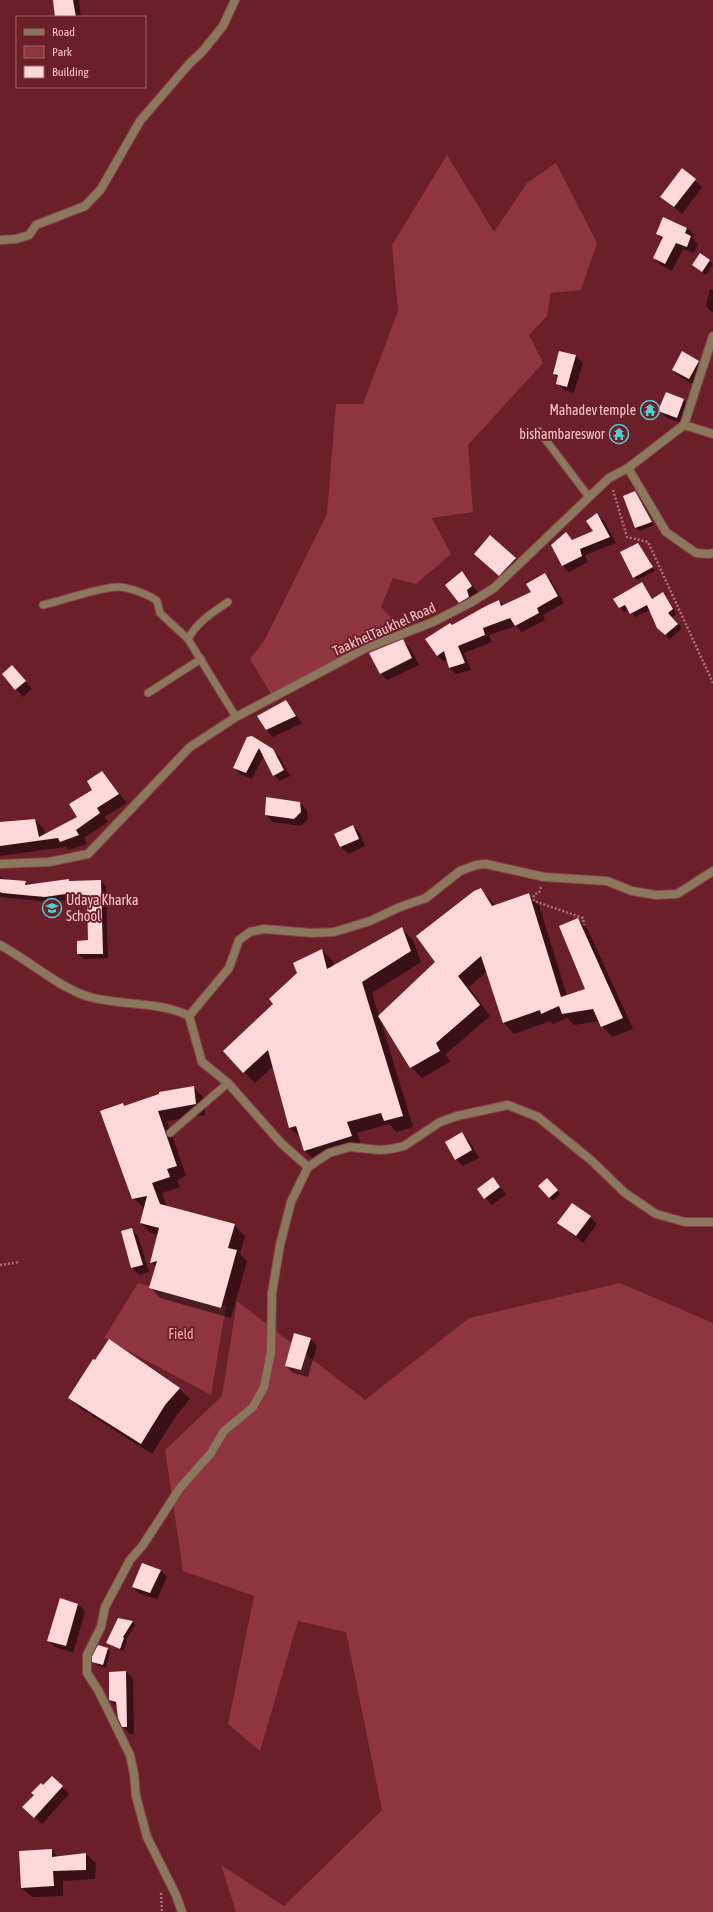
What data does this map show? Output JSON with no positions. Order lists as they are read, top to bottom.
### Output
{
  "streets": {
    "street": ["TaakhelTaukhel Road"]
  },
  "parks": ["Field"],
  "places": {
    "temple": ["Mahadev temple", "bishambareswor"],
    "school or university": ["Udaya Kharka School"]
  },
  "legend": ["Road", "Park", "Building"]
}
